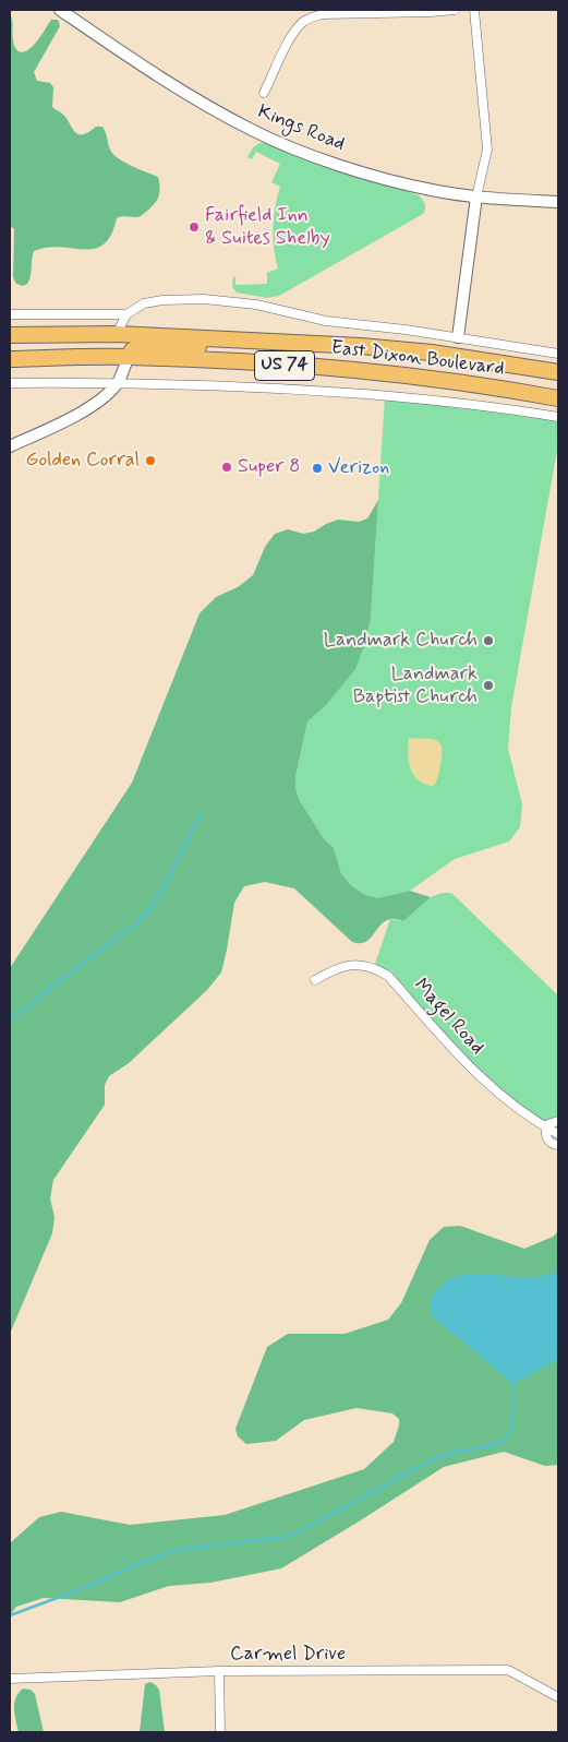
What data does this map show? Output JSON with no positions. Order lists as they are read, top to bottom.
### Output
{
  "streets": {
    "highway": ["East Dixon Boulevard", "US 74"],
    "street": ["Kings Road", "Magel Road", "Carmel Drive"]
  },
  "places": [
    "Fairfield Inn & Suites Shelby",
    "Golden Corral",
    "Super 8",
    "Verizon",
    "Landmark Church",
    "Landmark Baptist Church"
  ]
}
